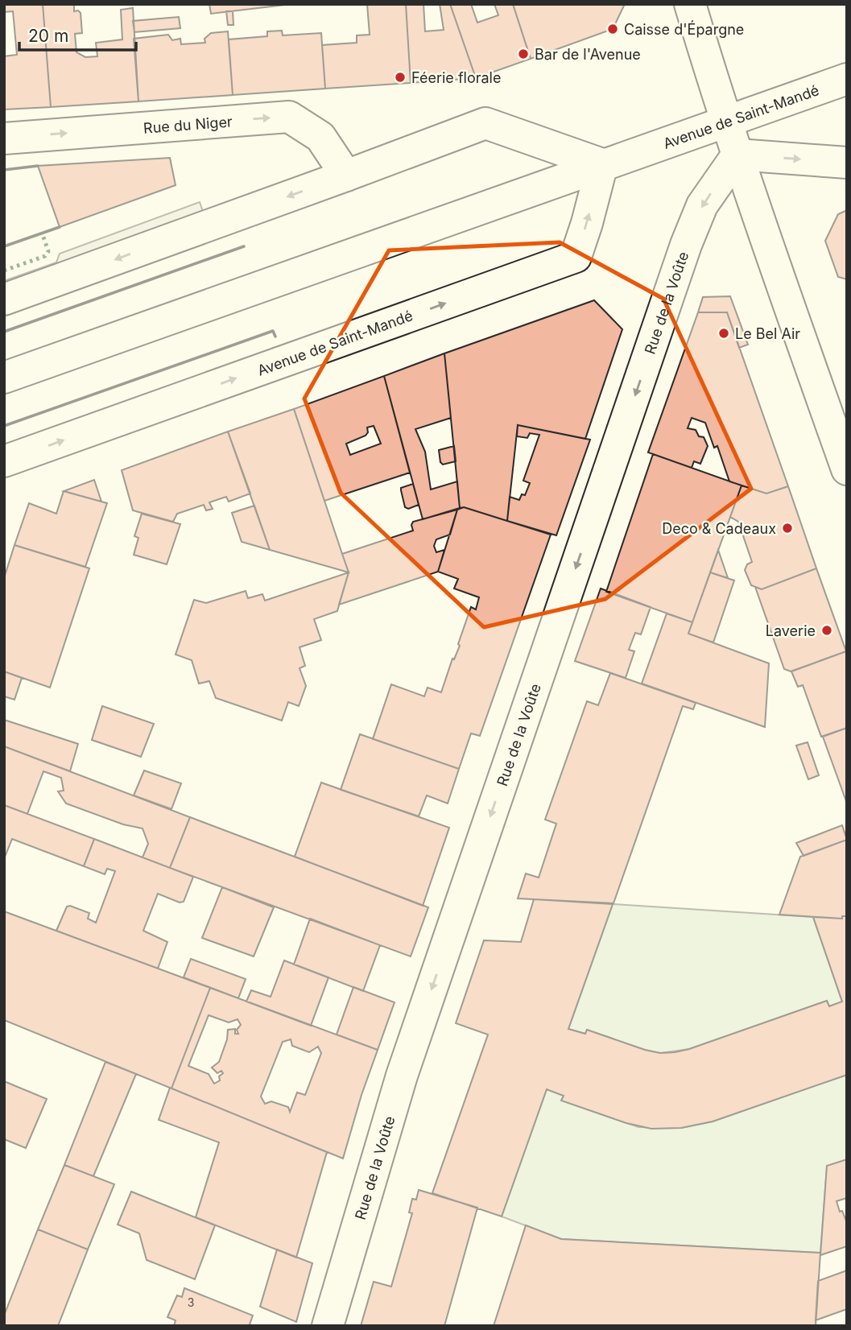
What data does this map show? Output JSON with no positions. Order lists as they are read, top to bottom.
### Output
{
  "streets": {
    "street": ["Avenue de Saint-Mandé", "Rue du Niger", "Rue de la Voûte"]
  },
  "one_way": ["Rue du Niger", "Rue de la Voûte"],
  "places": [
    "Caisse d'Épargne",
    "Bar de l'Avenue",
    "Féerie florale",
    "Le Bel Air",
    "Deco & Cadeaux",
    "Laverie"
  ],
  "house_numbers": ["3"],
  "scale_bar": "20 m"
}
